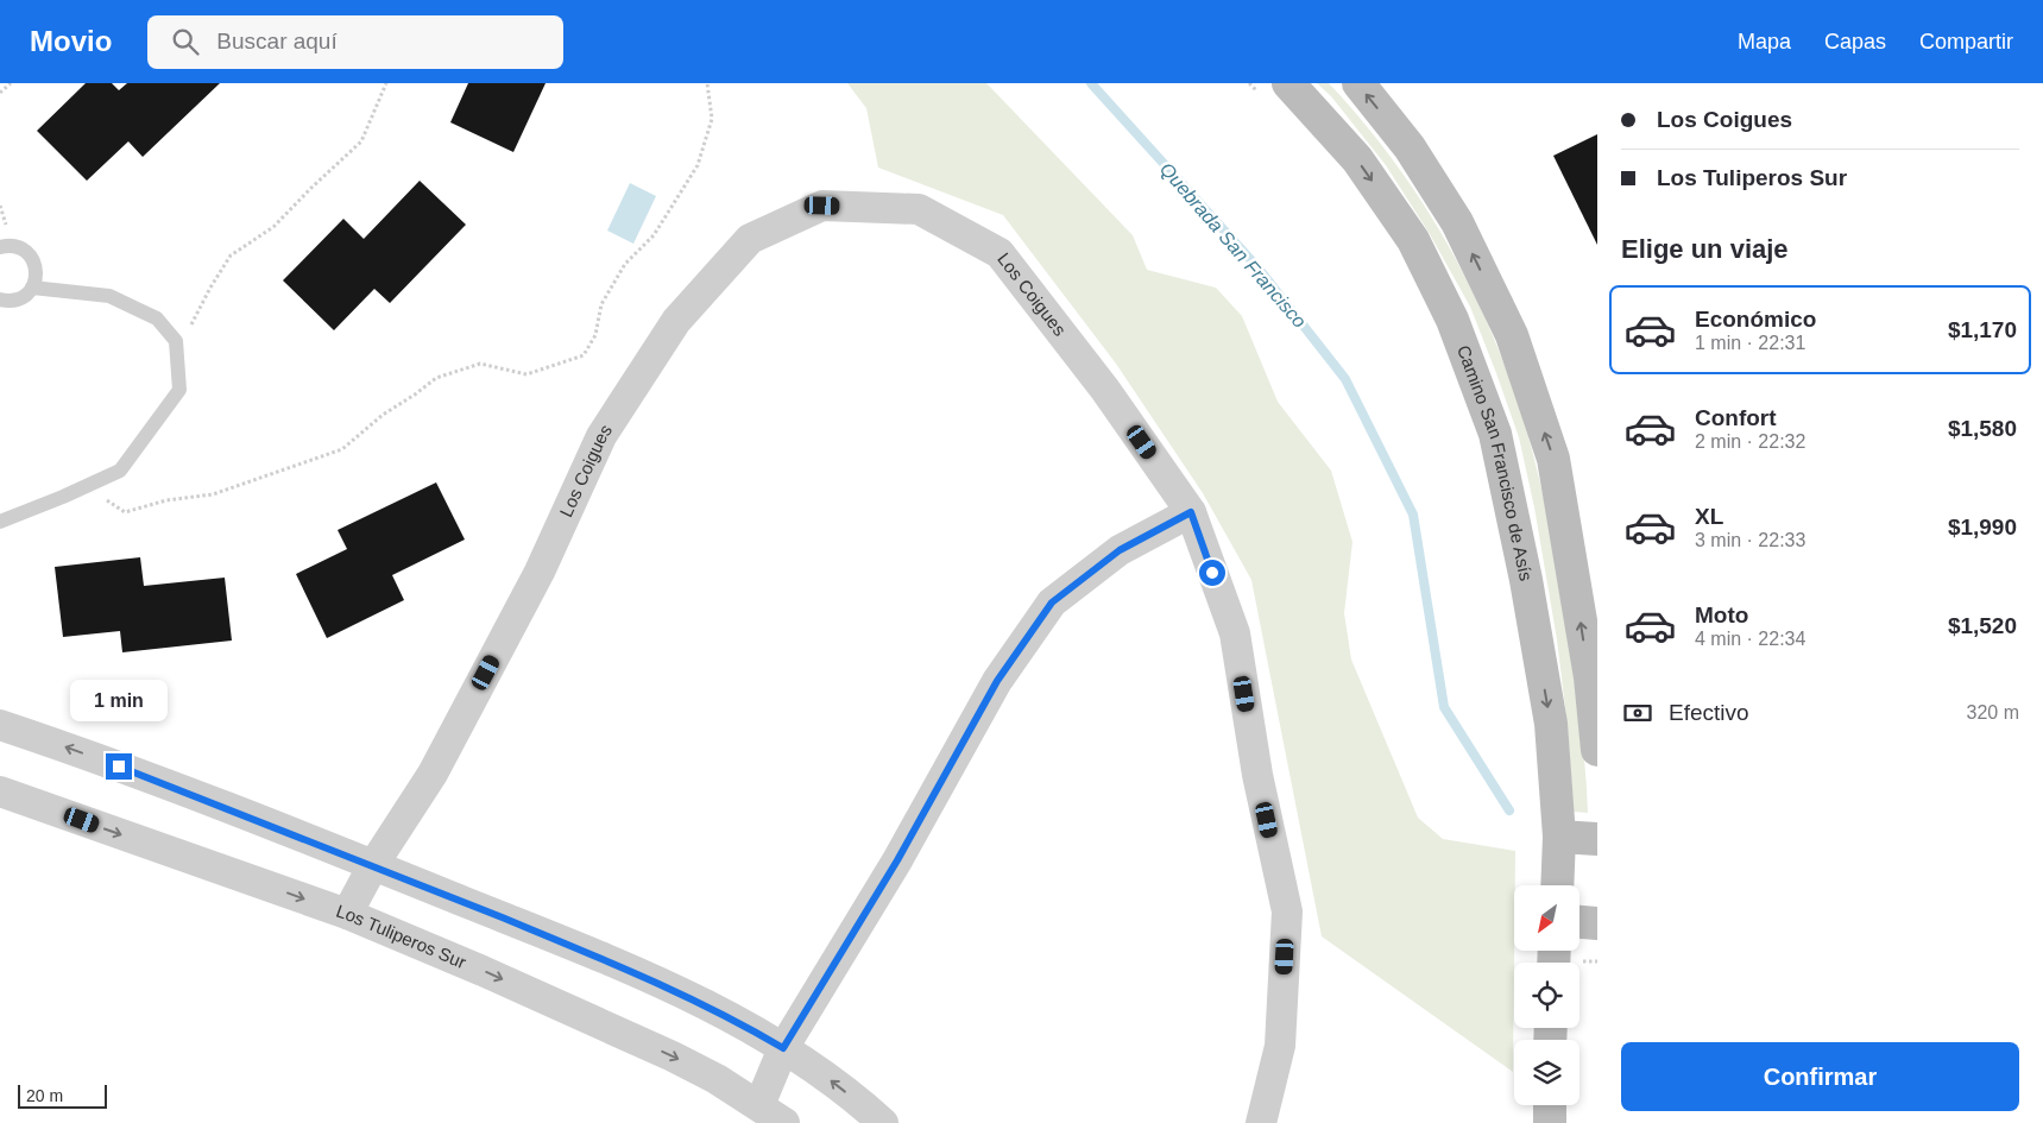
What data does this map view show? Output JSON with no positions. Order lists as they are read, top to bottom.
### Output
{
  "streets": {
    "main road": ["Camino San Francisco de Asís"],
    "street": ["Los Coigues", "Los Tuliperos Sur"]
  },
  "crossings": [
    ["Los Coigues", "Los Tuliperos Sur"]
  ],
  "water": ["Quebrada San Francisco"],
  "scale_bar": "20 m",
  "north": "bottom left",
  "page": {
    "header": "Movio",
    "search": "Buscar aquí",
    "nav": ["Mapa", "Capas", "Compartir"],
    "banner": ["Los Coigues", "Los Tuliperos Sur"],
    "heading": "Elige un viaje",
    "list": [
      {
        "name": "Económico",
        "note": "1 min · 22:31",
        "value": "$1,170"
      },
      {
        "name": "Confort",
        "note": "2 min · 22:32",
        "value": "$1,580"
      },
      {
        "name": "XL",
        "note": "3 min · 22:33",
        "value": "$1,990"
      },
      {
        "name": "Moto",
        "note": "4 min · 22:34",
        "value": "$1,520"
      }
    ],
    "bubble": "1 min",
    "pay": ["Efectivo", "320 m"],
    "buttons": "Confirmar",
    "scale": "20 m"
  }
}
